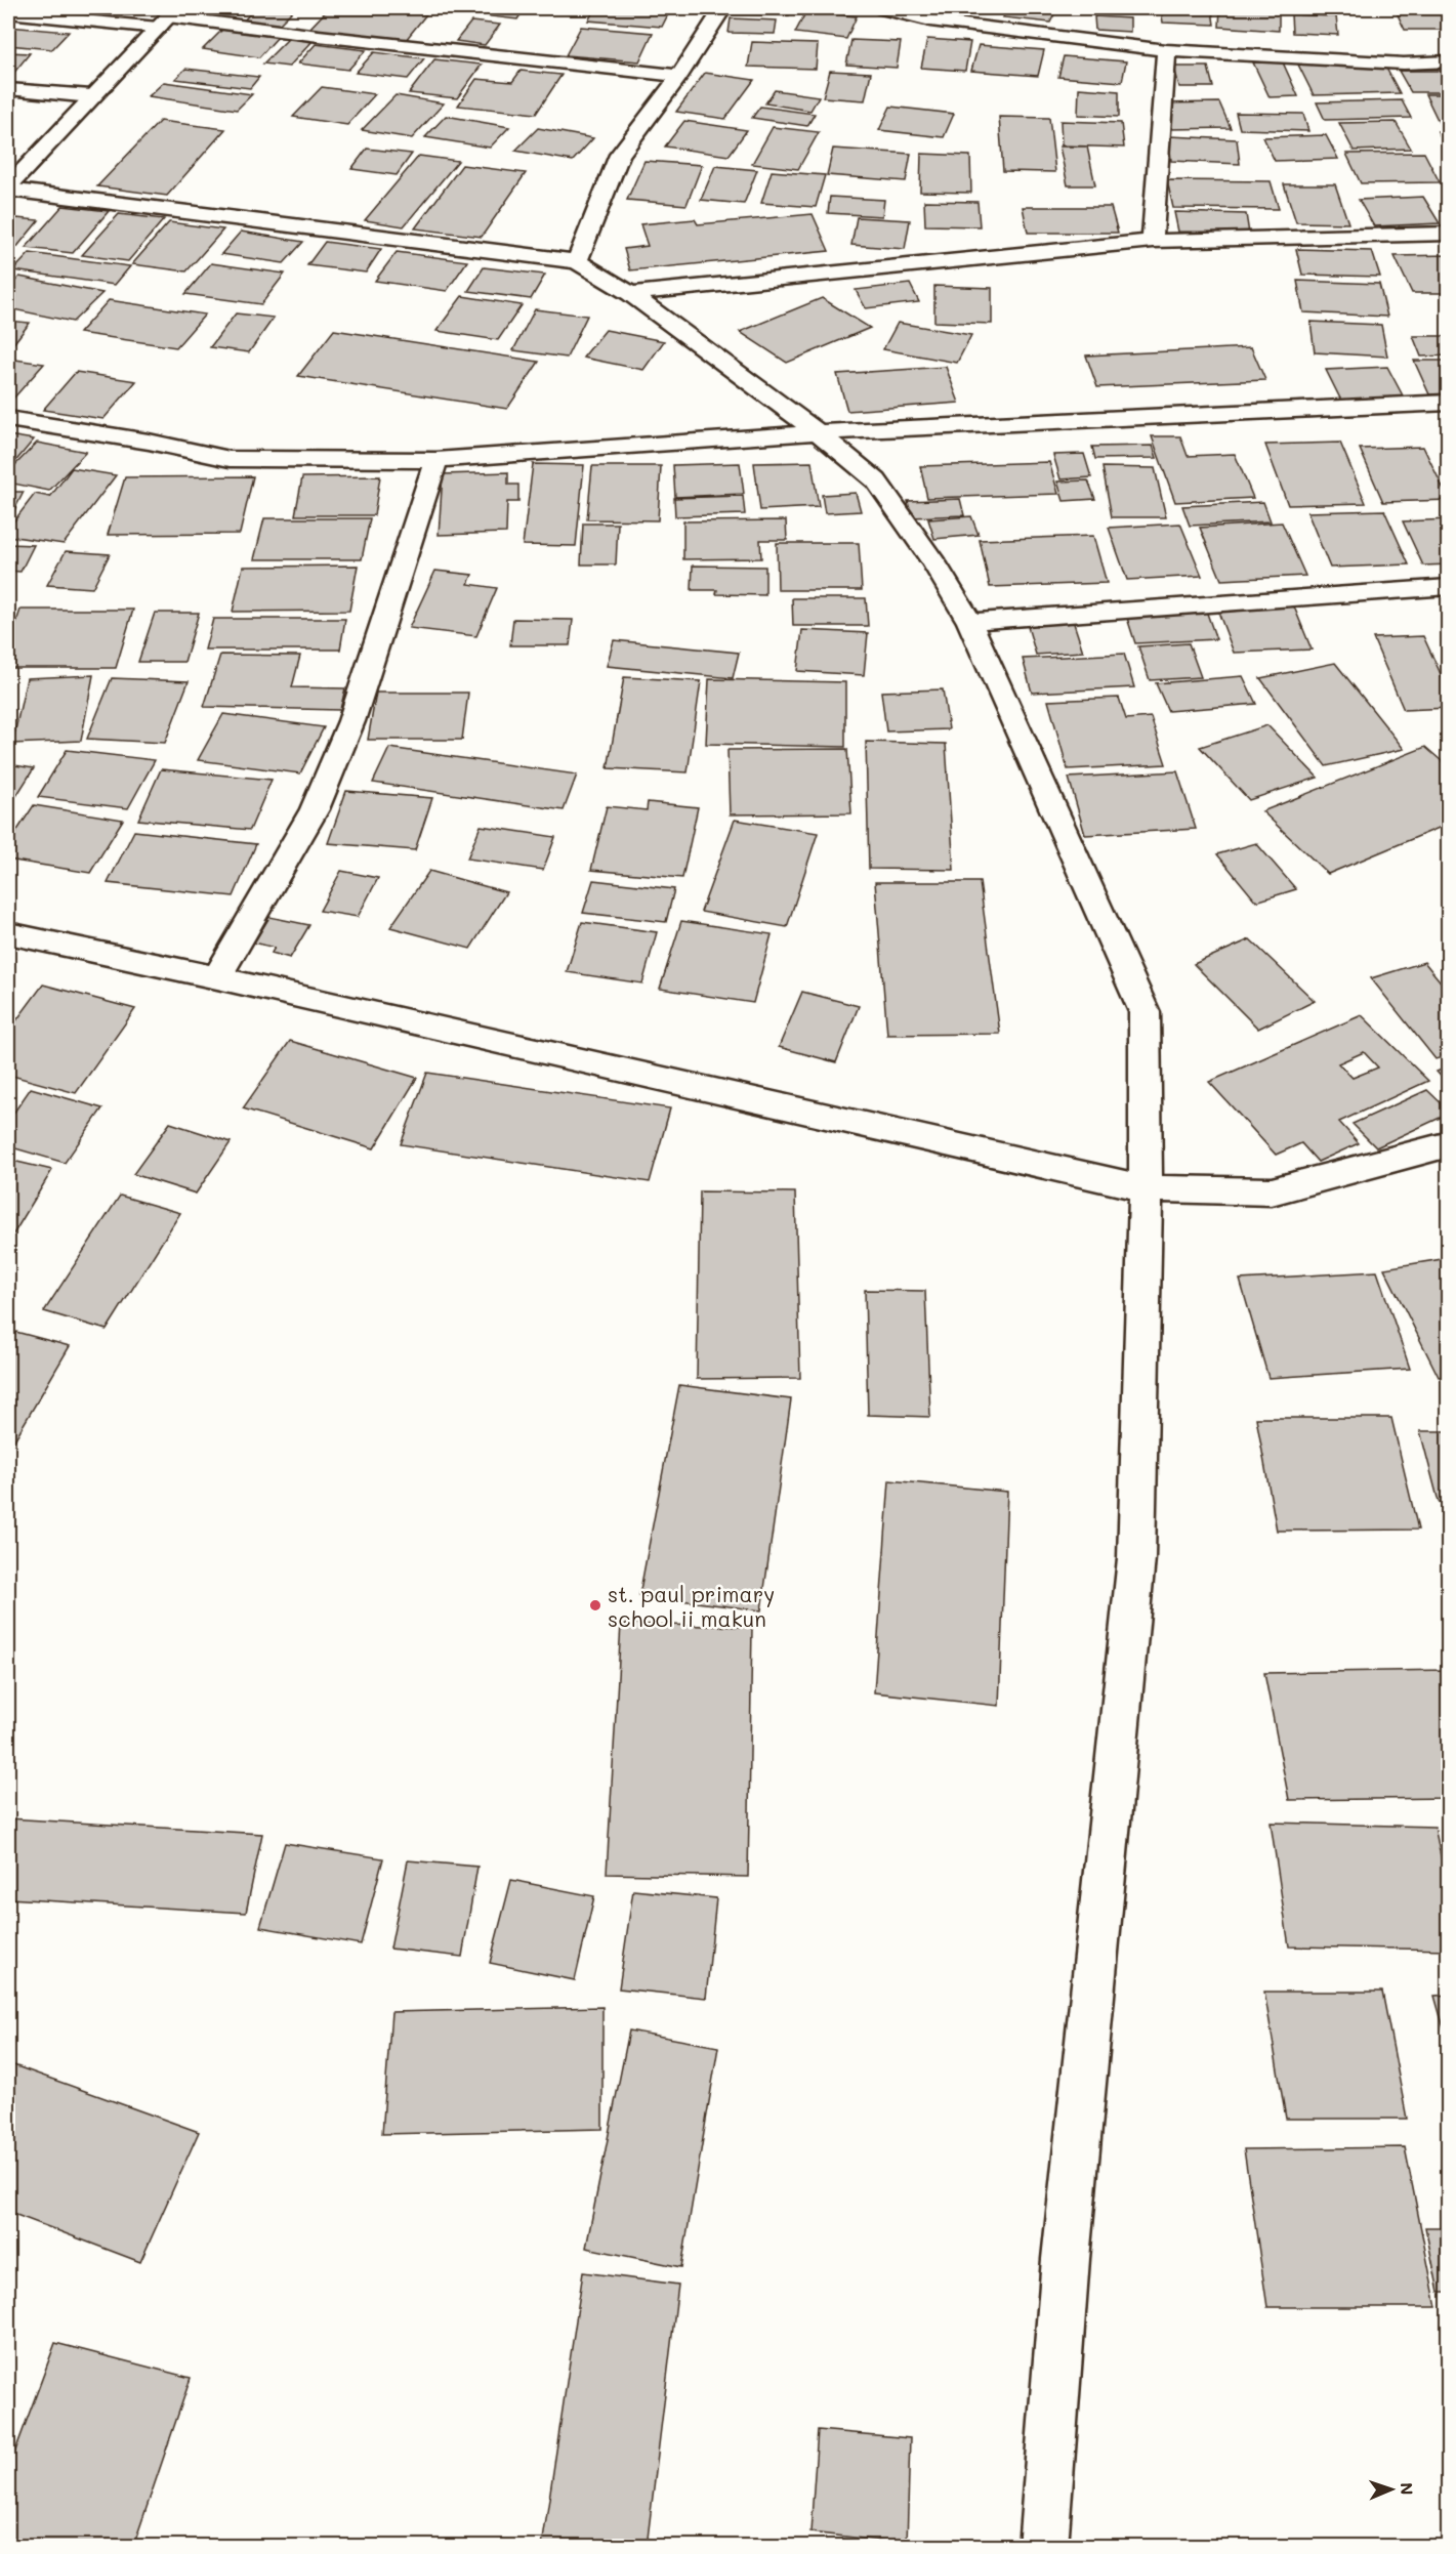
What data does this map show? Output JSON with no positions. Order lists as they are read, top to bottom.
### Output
{
  "places": ["st. paul primary school ii makun"],
  "north": "right"
}
